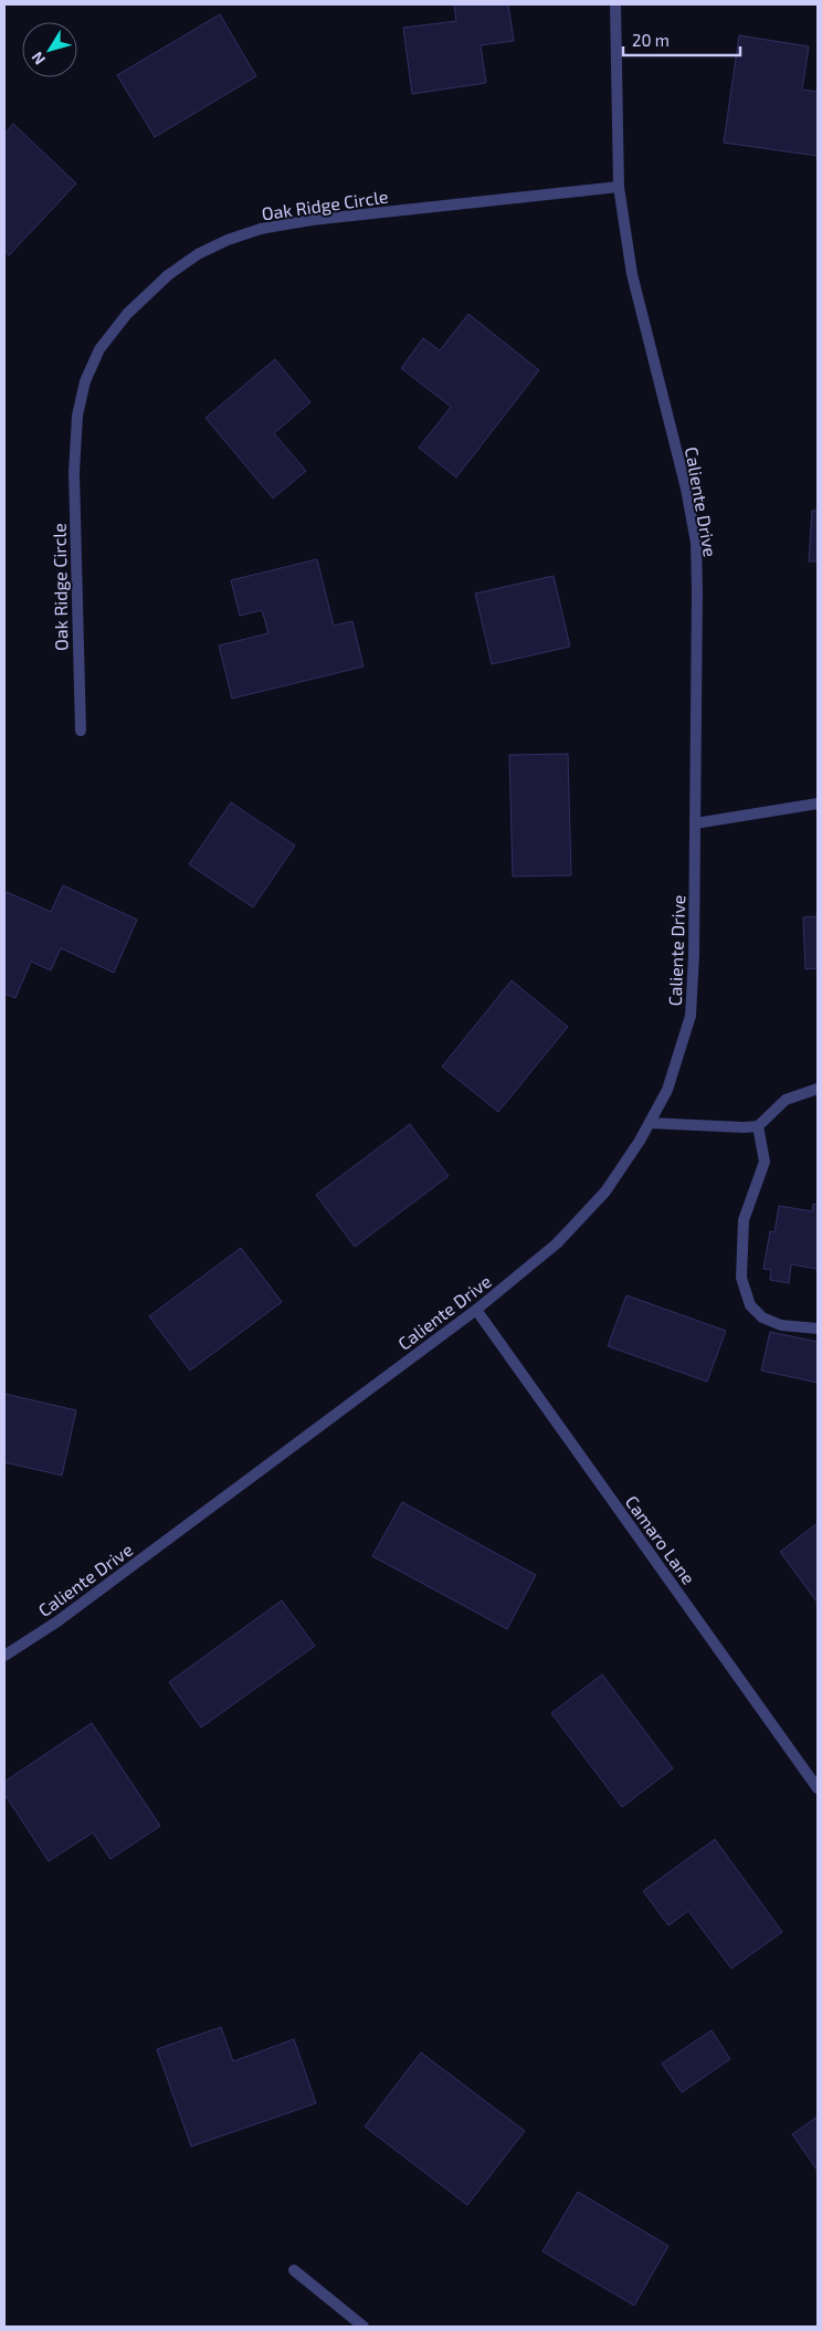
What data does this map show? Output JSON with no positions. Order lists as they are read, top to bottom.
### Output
{
  "streets": {
    "street": ["Oak Ridge Circle", "Caliente Drive", "Camaro Lane"]
  },
  "crossings": [
    ["Oak Ridge Circle", "Caliente Drive"],
    ["Caliente Drive", "Camaro Lane"]
  ],
  "scale_bar": "20 m",
  "north": "bottom left"
}
